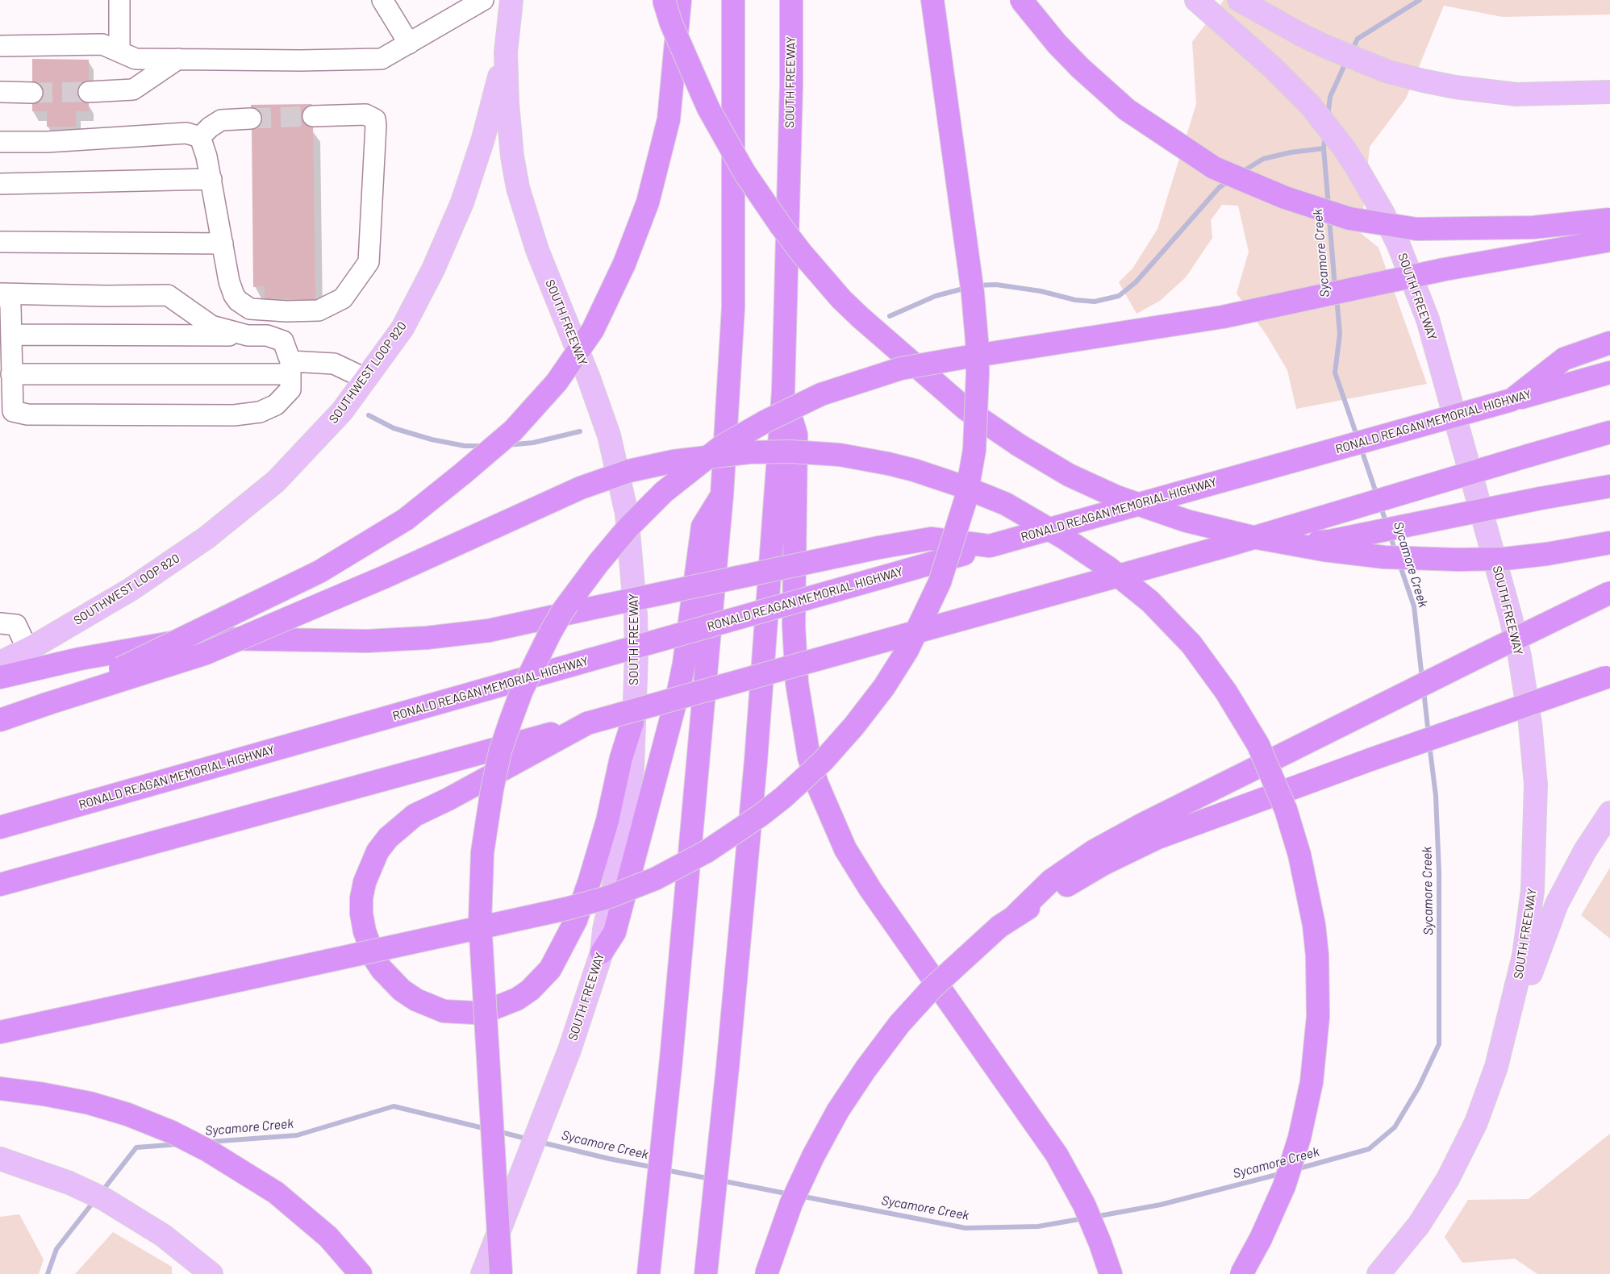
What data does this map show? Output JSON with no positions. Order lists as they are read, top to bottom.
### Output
{
  "streets": {
    "highway": ["SOUTH FREEWAY", "RONALD REAGAN MEMORIAL HIGHWAY"],
    "main road": ["SOUTHWEST LOOP 820"]
  },
  "crossings": [
    ["SOUTH FREEWAY", "SOUTHWEST LOOP 820"]
  ],
  "water": ["Sycamore Creek"]
}
